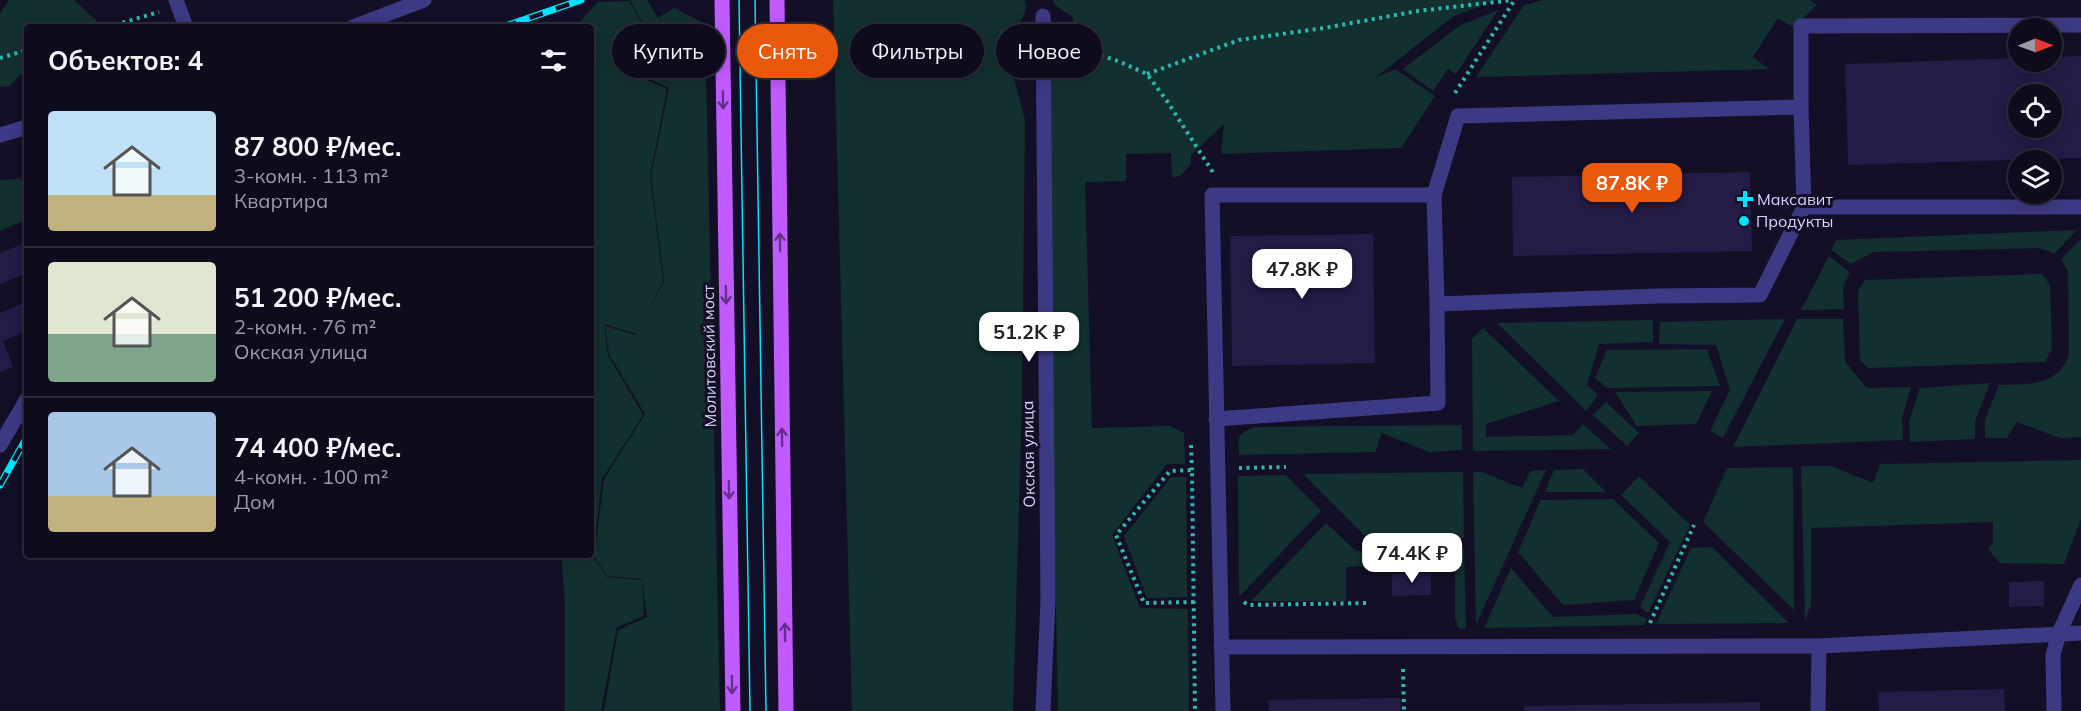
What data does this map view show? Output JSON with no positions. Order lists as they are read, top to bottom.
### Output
{
  "streets": {
    "main road": ["Молитовский мост"],
    "street": ["Окская улица"]
  },
  "places": {
    "health": ["Максавит"],
    "other": ["Продукты"]
  },
  "north": "right",
  "page": {
    "chip": [
      "Купить",
      "Снять",
      "Фильтры",
      "Новое"
    ],
    "heading": "Объектов: 4",
    "list": [
      {
        "name": "87 800 ₽/мес.",
        "note": "3-комн. · 113 m² · Квартира"
      },
      {
        "name": "51 200 ₽/мес.",
        "note": "2-комн. · 76 m² · Окская улица"
      },
      {
        "name": "74 400 ₽/мес.",
        "note": "4-комн. · 100 m² · Дом"
      }
    ],
    "price": [
      "87.8K ₽",
      "47.8K ₽",
      "51.2K ₽",
      "74.4K ₽"
    ]
  }
}
